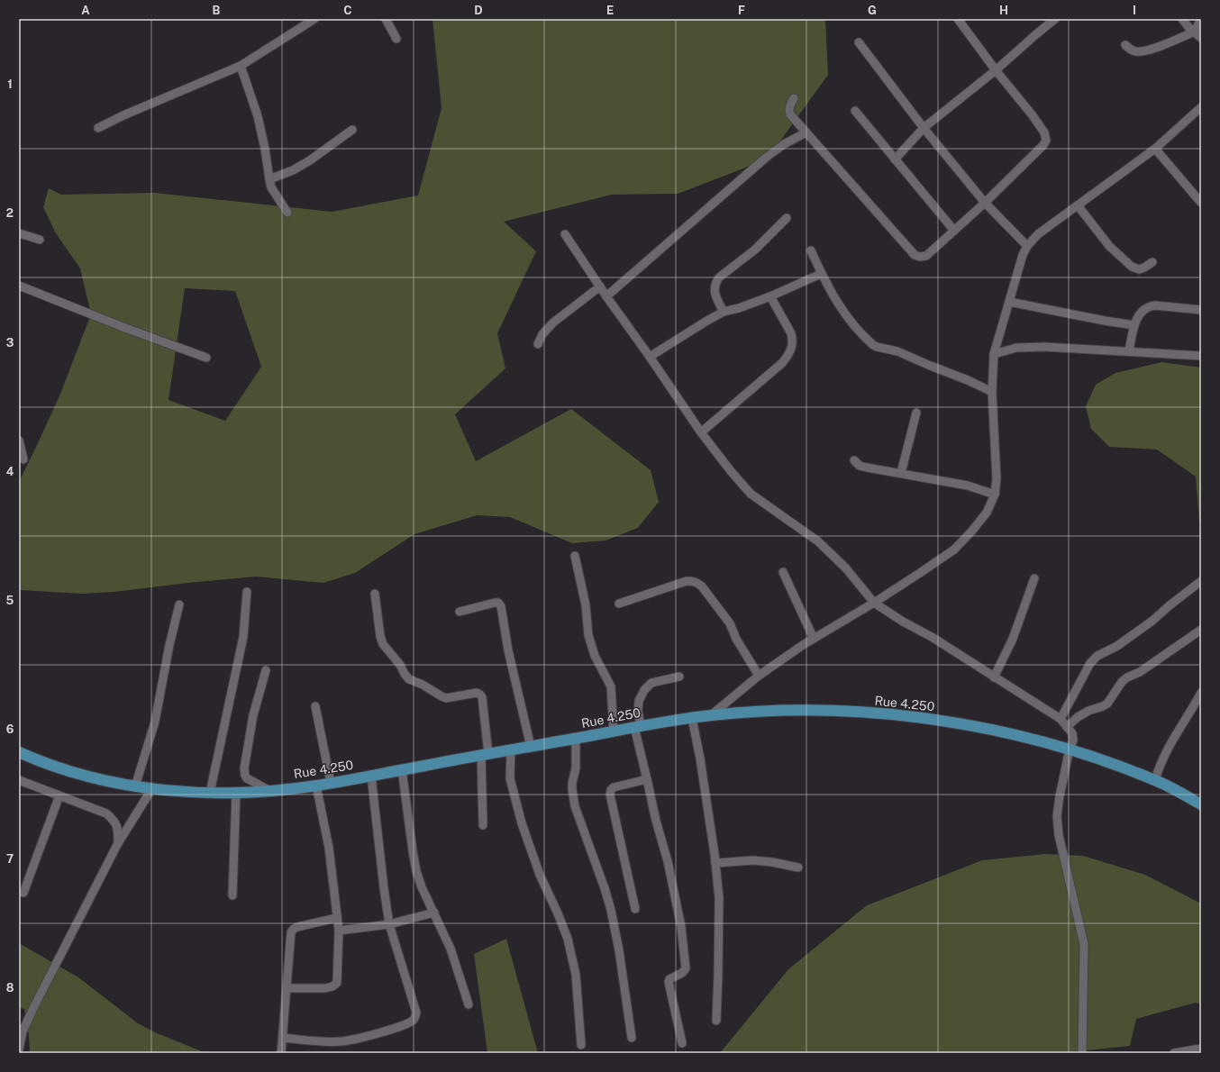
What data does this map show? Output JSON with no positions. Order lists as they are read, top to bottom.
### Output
{
  "streets": {
    "main road": ["Rue 4.250"]
  },
  "grid": {
    "columns": [
      "A",
      "B",
      "C",
      "D",
      "E",
      "F",
      "G",
      "H",
      "I"
    ],
    "rows": [
      "1",
      "2",
      "3",
      "4",
      "5",
      "6",
      "7",
      "8"
    ]
  }
}
